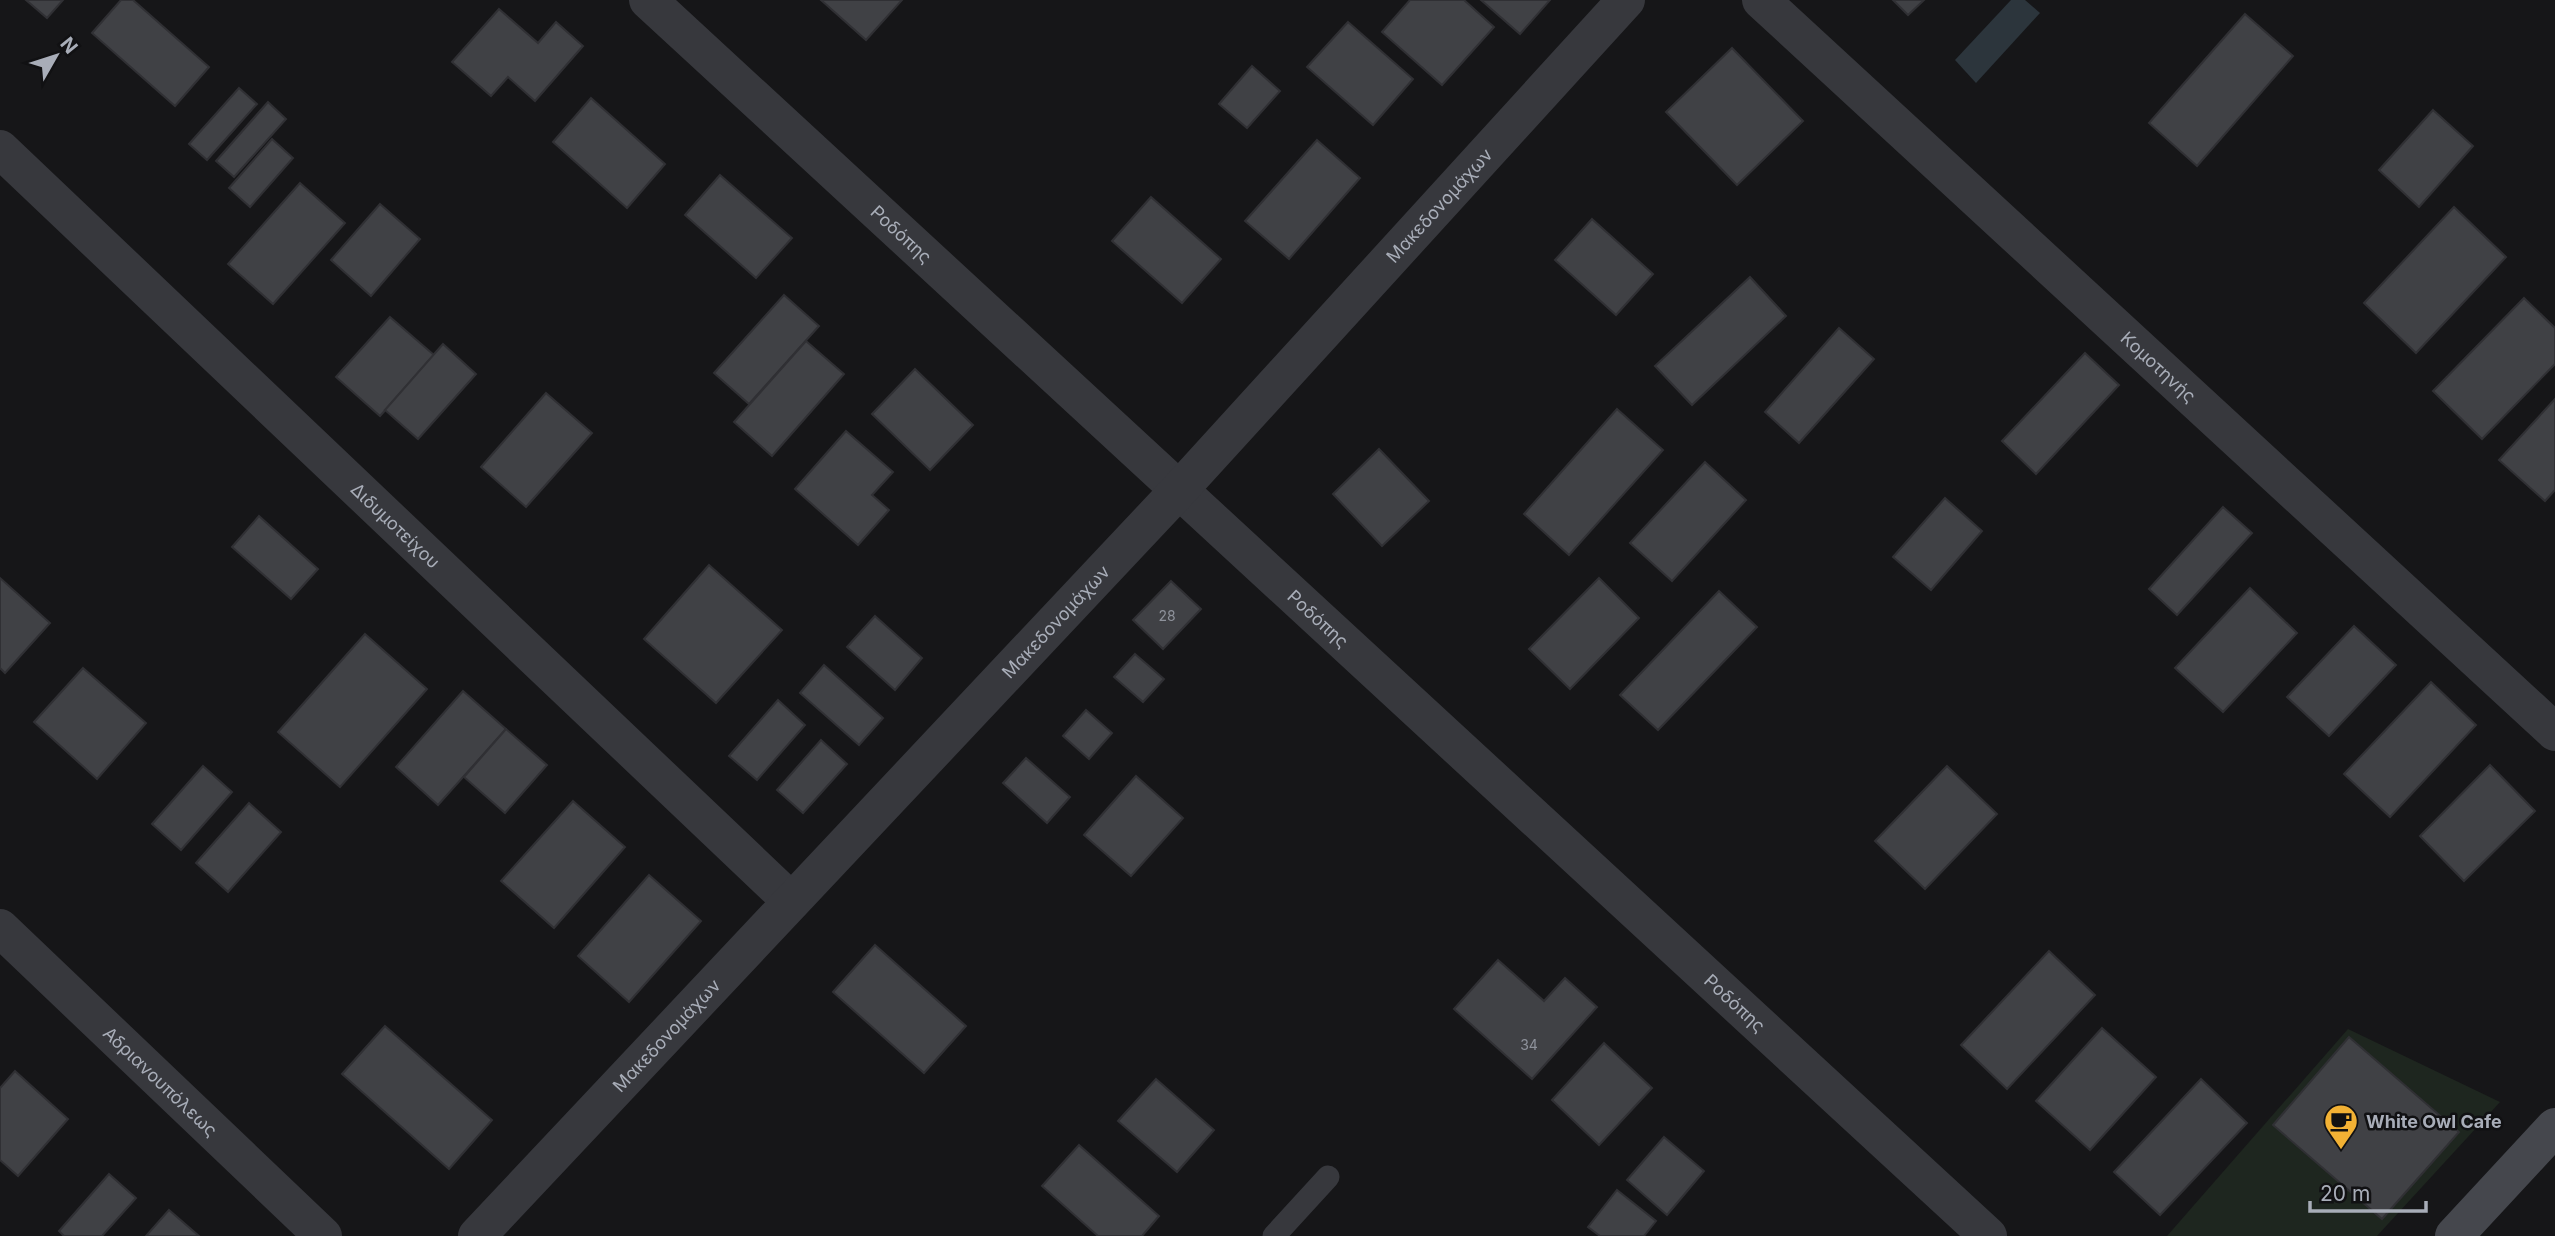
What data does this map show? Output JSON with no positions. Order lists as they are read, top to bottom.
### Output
{
  "streets": {
    "street": [
      "Μακεδονομάχων",
      "Ροδόπης",
      "Κομοτηνής",
      "Διδυμοτείχου",
      "Αδριανουπόλεως"
    ]
  },
  "crossings": [
    ["Μακεδονομάχων", "Ροδόπης"],
    ["Μακεδονομάχων", "Διδυμοτείχου"]
  ],
  "places": {
    "cafe": ["White Owl Cafe"]
  },
  "house_numbers": ["28", "34"],
  "scale_bar": "20 m",
  "north": "top right"
}
